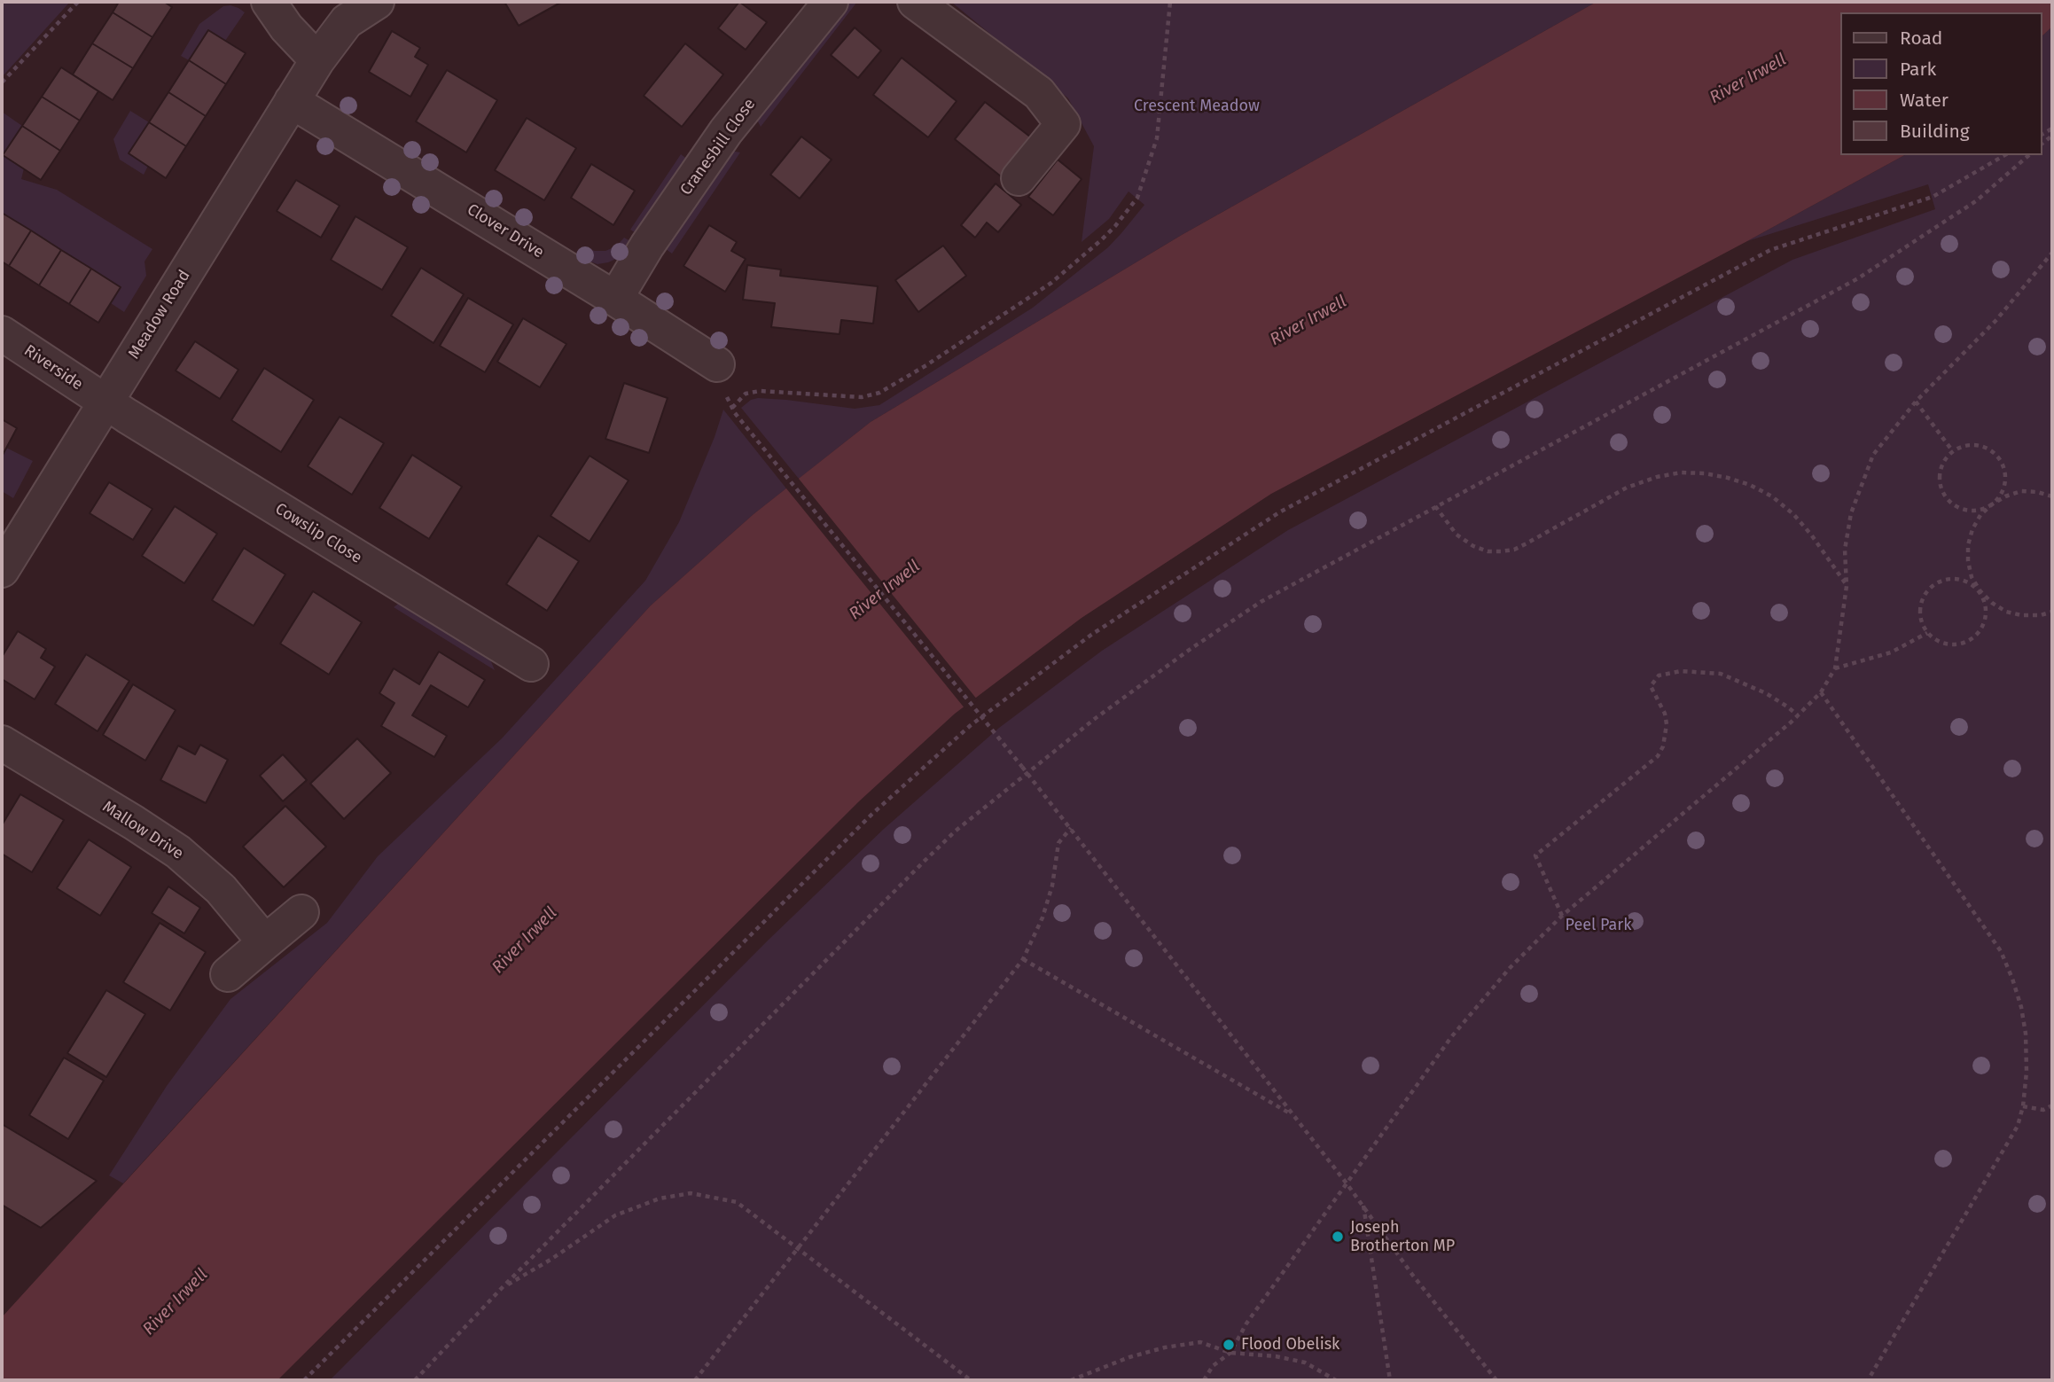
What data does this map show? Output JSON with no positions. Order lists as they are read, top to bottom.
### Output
{
  "streets": {
    "street": [
      "Cranesbill Close",
      "Clover Drive",
      "Meadow Road",
      "Riverside",
      "Cowslip Close",
      "Mallow Drive"
    ]
  },
  "crossings": [
    ["Cranesbill Close", "Clover Drive"],
    ["Clover Drive", "Meadow Road"],
    ["Meadow Road", "Riverside"],
    ["Meadow Road", "Cowslip Close"],
    ["Riverside", "Cowslip Close"]
  ],
  "water": ["River Irwell"],
  "parks": ["Crescent Meadow", "Peel Park"],
  "places": ["Joseph Brotherton MP", "Flood Obelisk"],
  "legend": [
    "Road",
    "Park",
    "Water",
    "Building"
  ]
}
